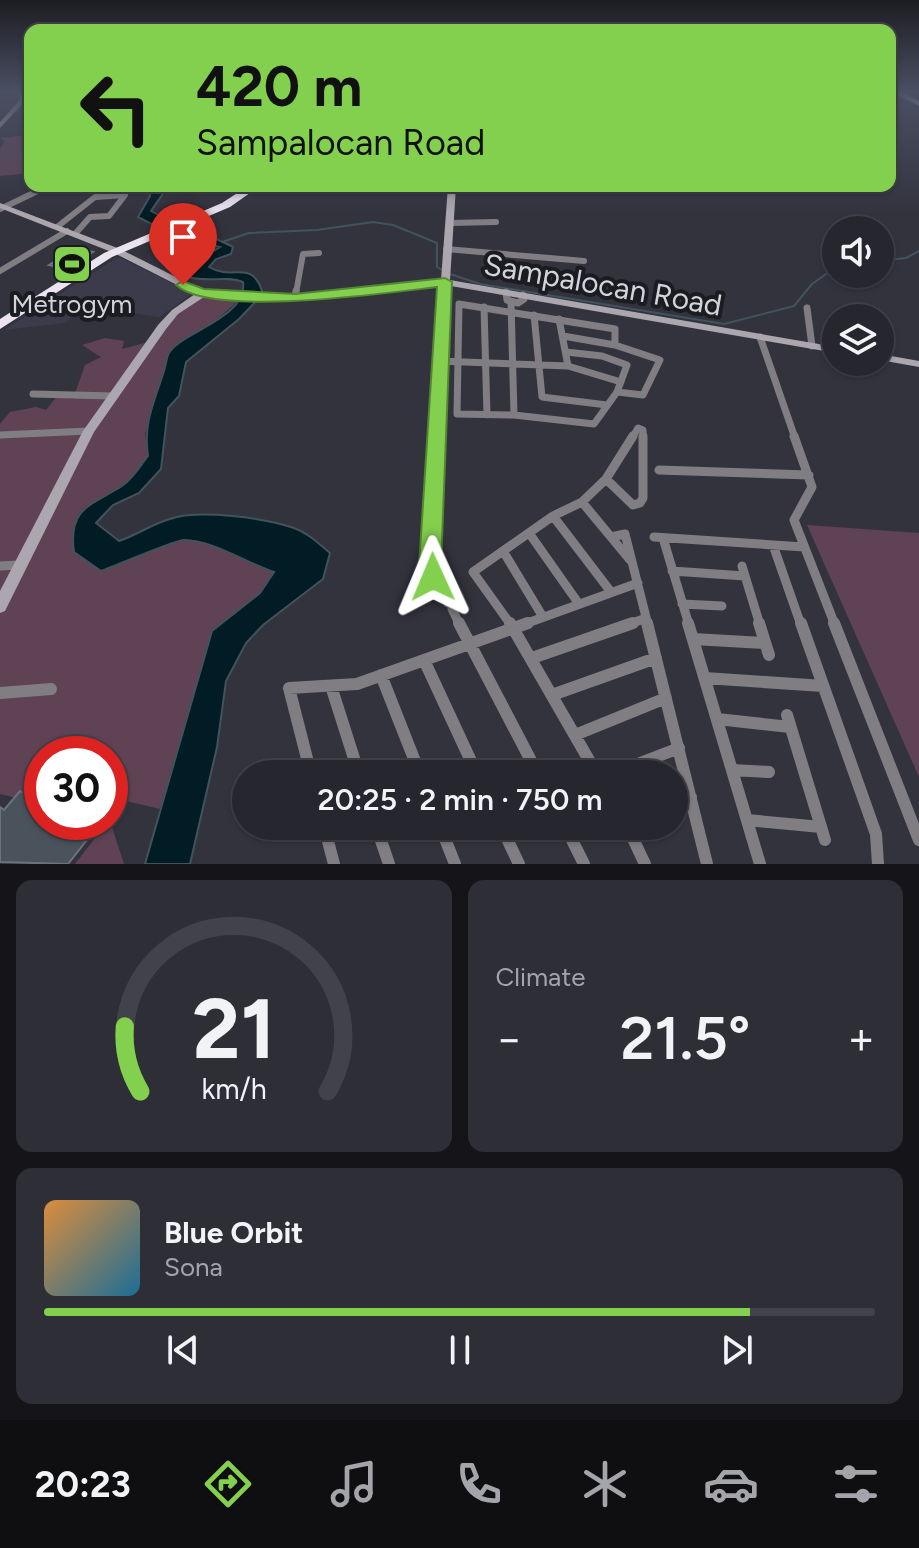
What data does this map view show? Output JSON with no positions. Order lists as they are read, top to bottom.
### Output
{
  "streets": {
    "main road": ["Sampalocan Road"]
  },
  "places": {
    "sports": ["Metrogym"]
  },
  "page": {
    "turn": ["420 m", "Sampalocan Road"],
    "limit": "30",
    "trip": "20:25 · 2 min · 750 m",
    "tile": "Climate",
    "heat": ["−", "21.5°", "+"],
    "song": ["Blue Orbit", "Sona"],
    "tabs": "20:23",
    "gauge": ["21", "km/h"]
  }
}
